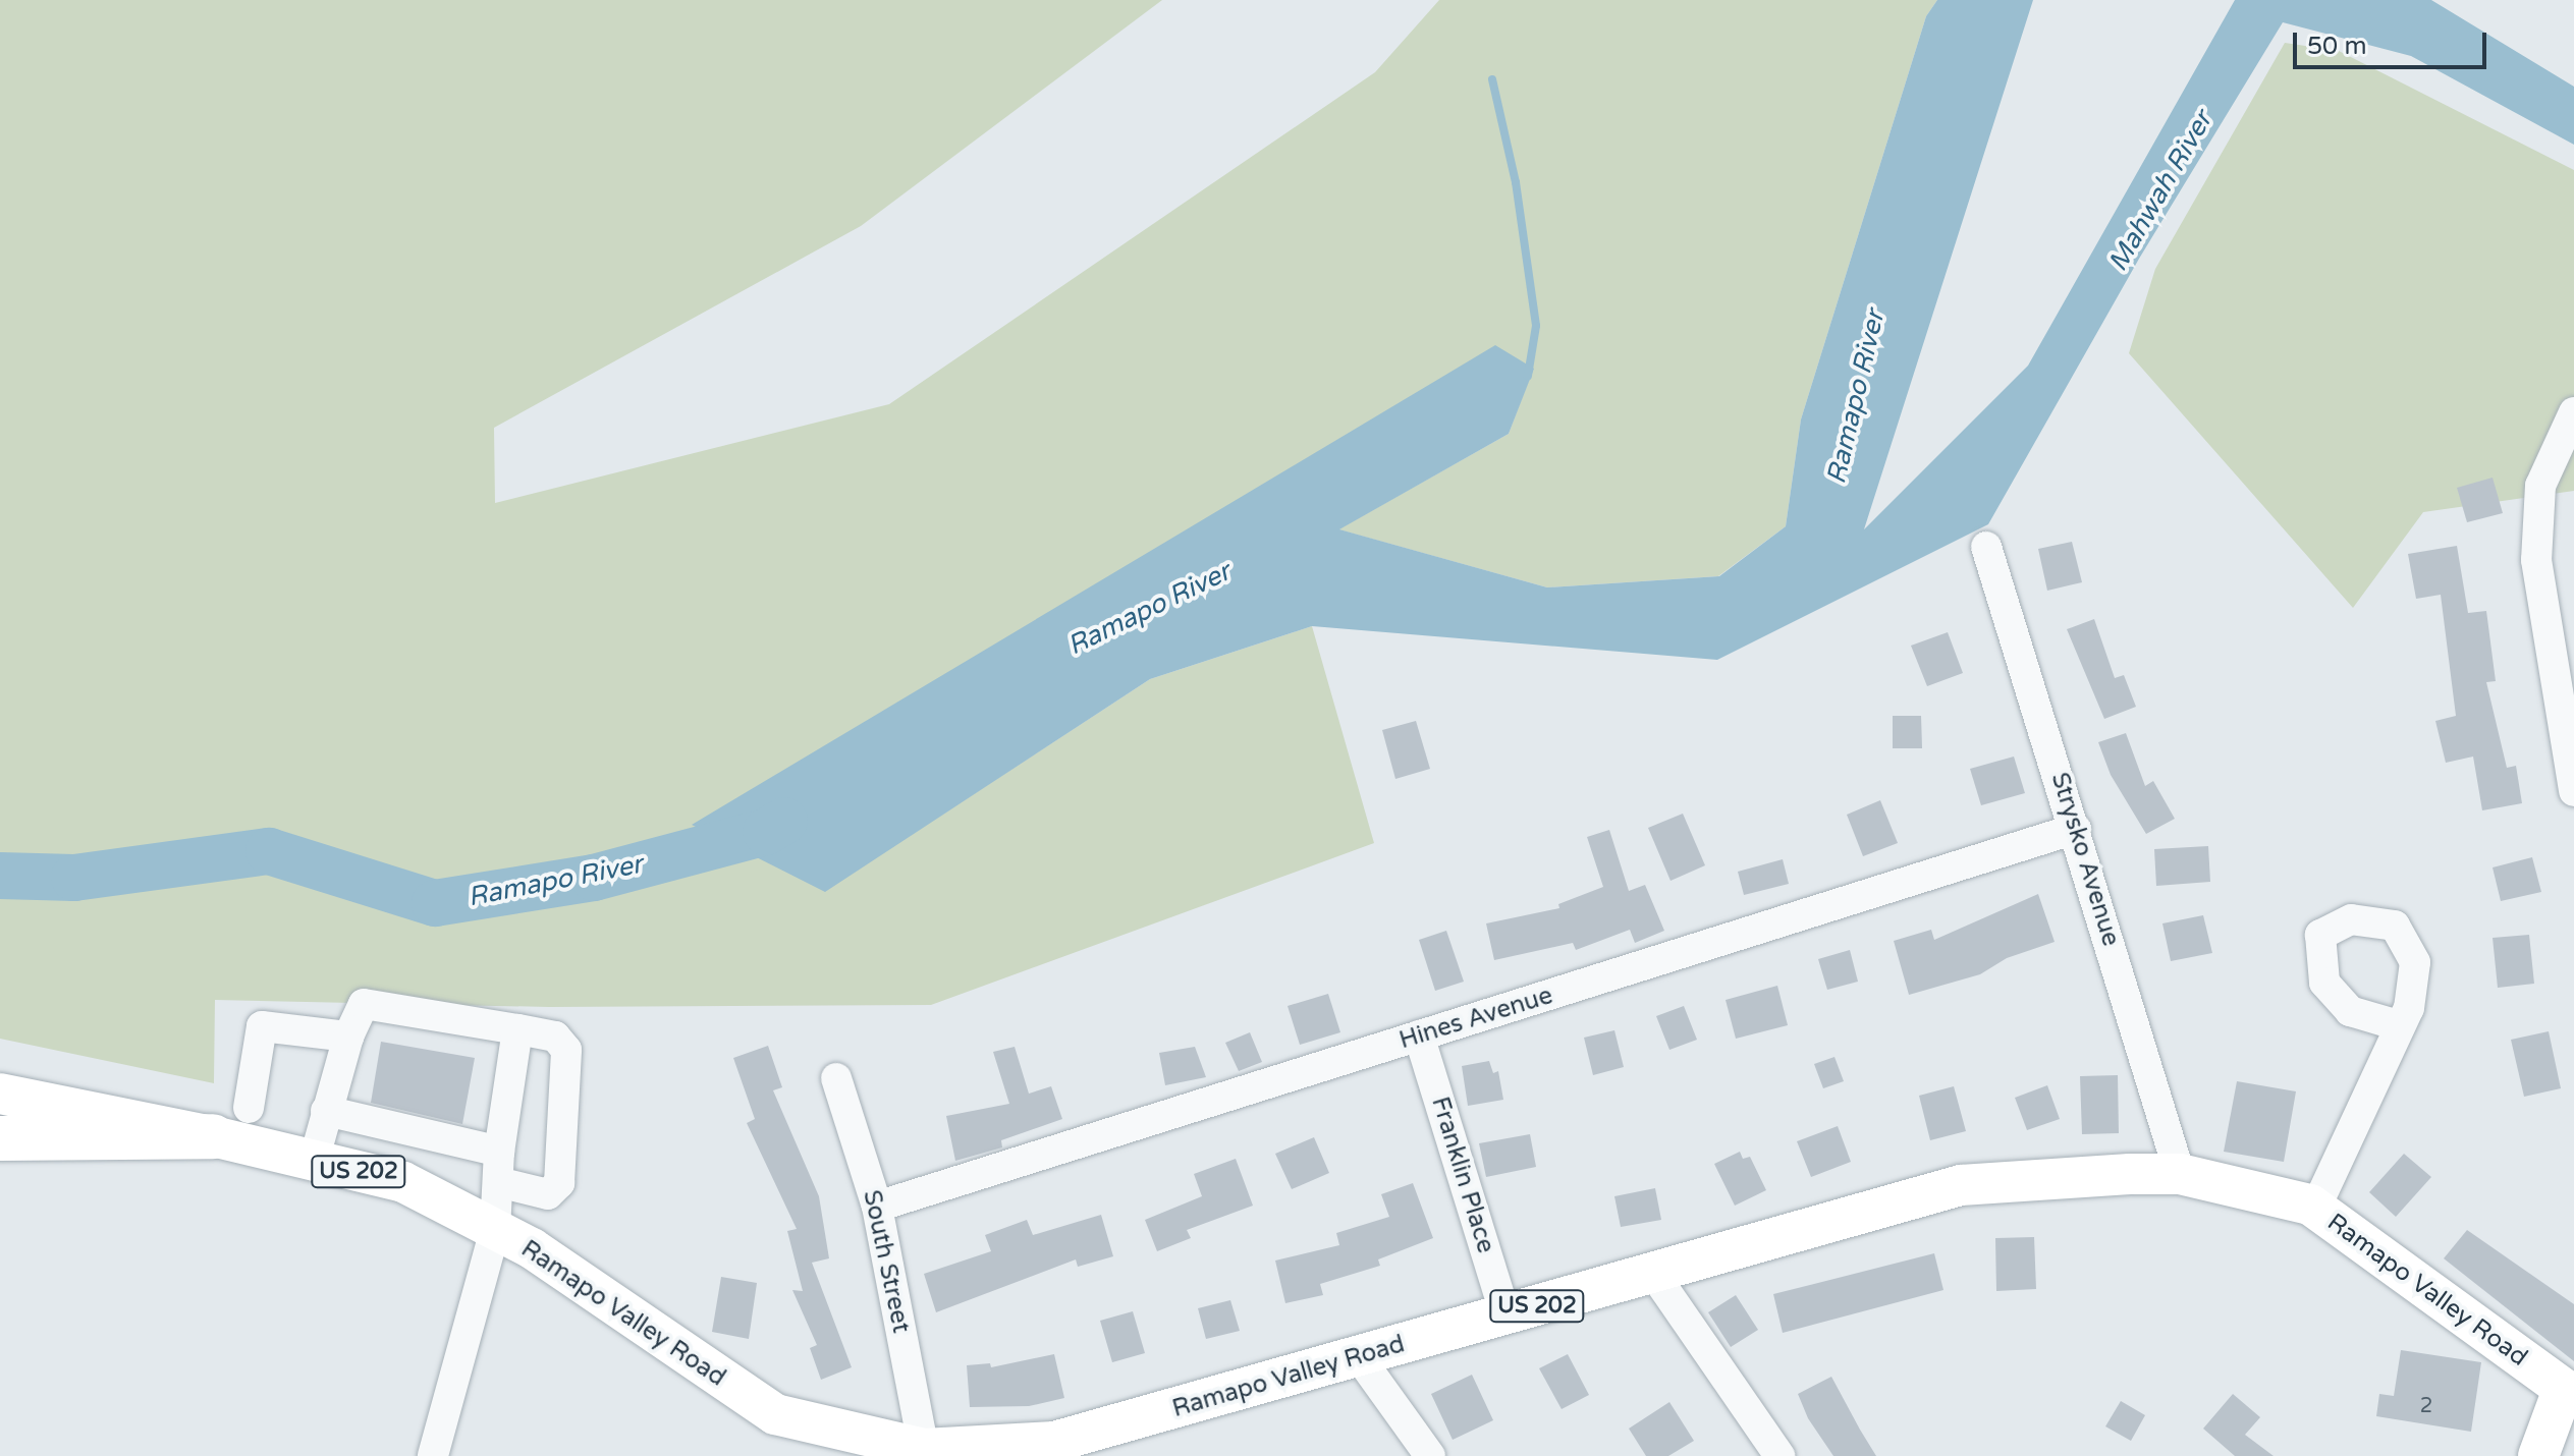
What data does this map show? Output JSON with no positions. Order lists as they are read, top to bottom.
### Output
{
  "streets": {
    "main road": ["US 202", "Ramapo Valley Road"],
    "street": [
      "Strysko Avenue",
      "Hines Avenue",
      "Franklin Place",
      "South Street"
    ]
  },
  "crossings": [
    ["Strysko Avenue", "Hines Avenue"],
    ["Strysko Avenue", "Ramapo Valley Road"],
    ["Hines Avenue", "Franklin Place"],
    ["Hines Avenue", "South Street"],
    ["Franklin Place", "Ramapo Valley Road"],
    ["South Street", "Ramapo Valley Road"]
  ],
  "water": ["Mahwah River", "Ramapo River"],
  "house_numbers": ["2"],
  "scale_bar": "50 m"
}
